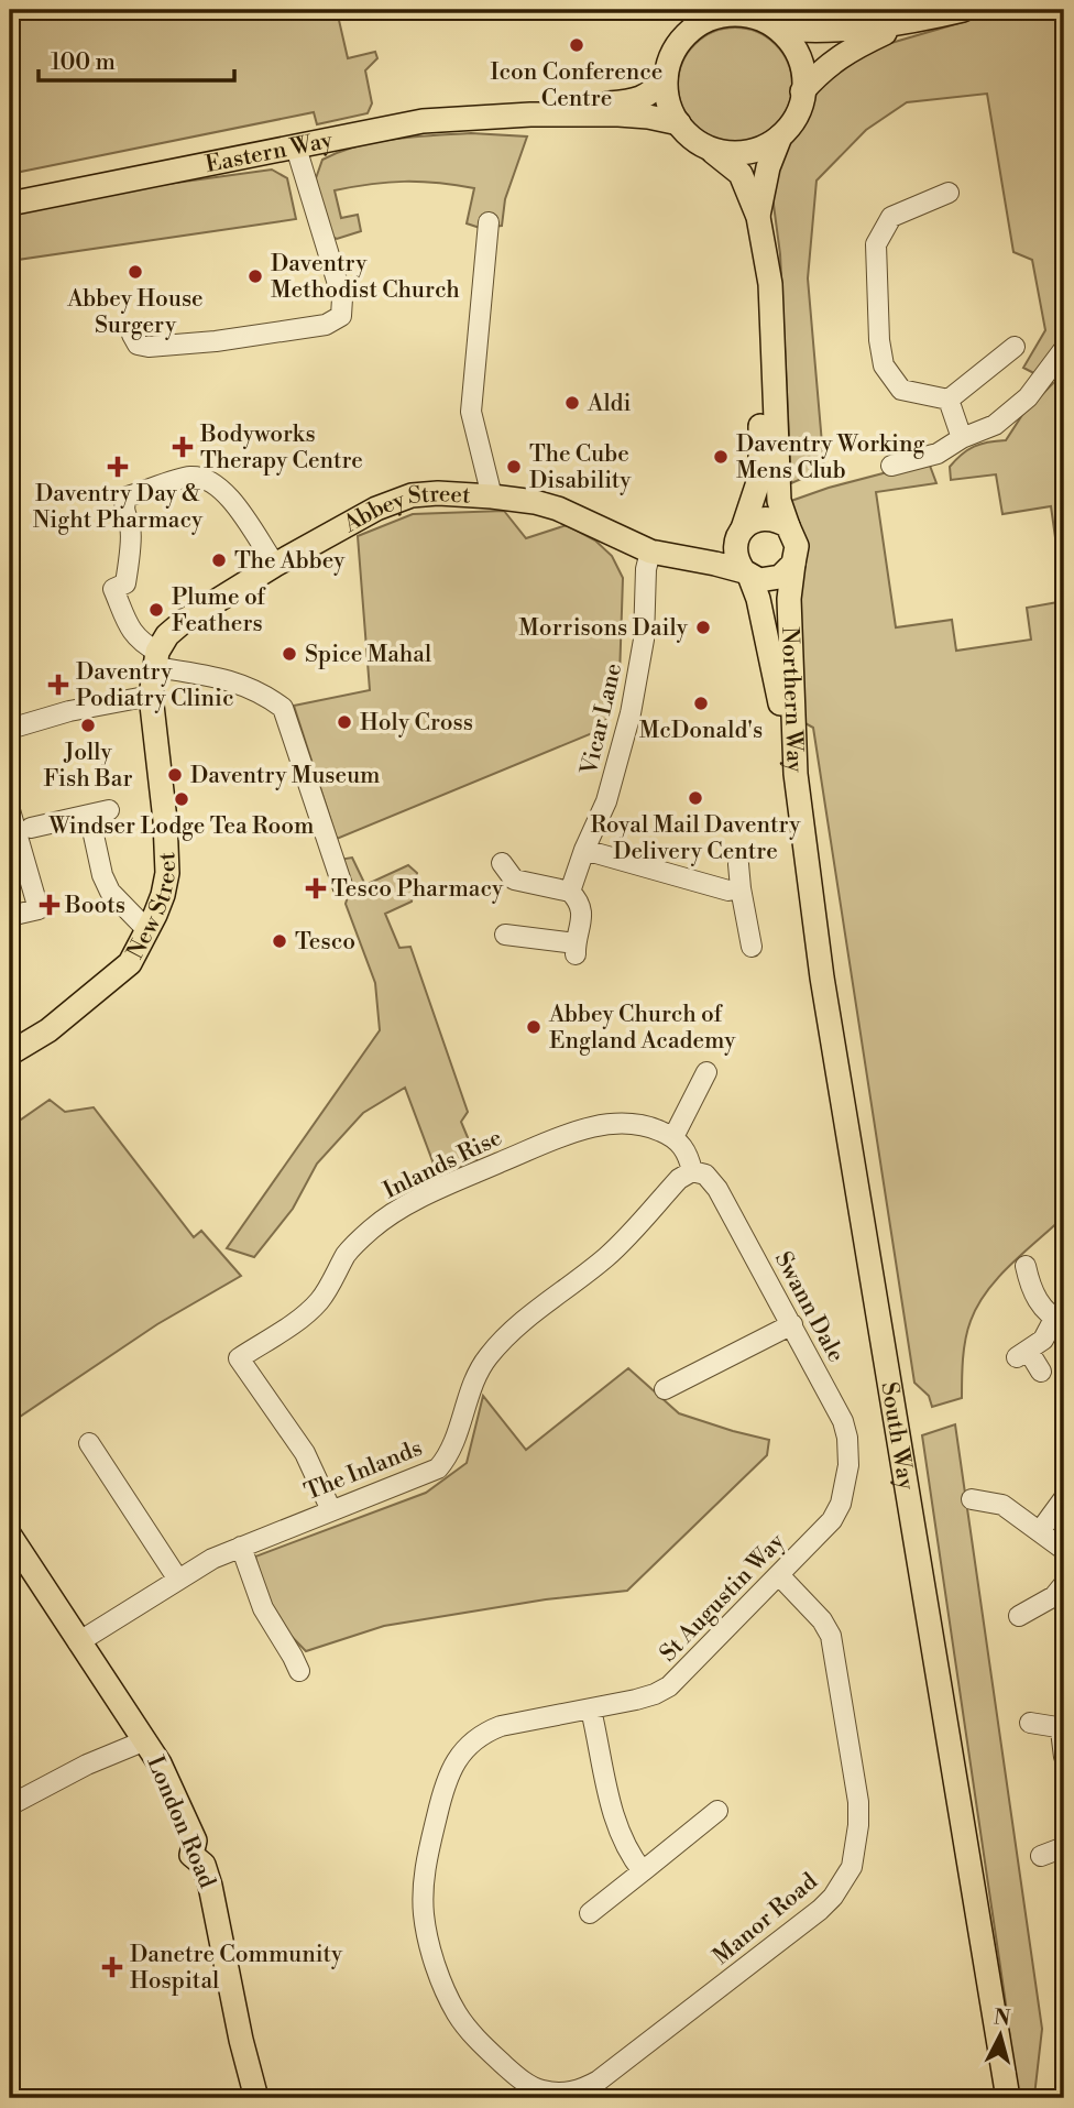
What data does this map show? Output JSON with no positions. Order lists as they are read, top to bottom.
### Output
{
  "streets": {
    "main road": [
      "Eastern Way",
      "Abbey Street",
      "Northern Way",
      "New Street",
      "South Way",
      "London Road"
    ],
    "street": [
      "Vicar Lane",
      "Inlands Rise",
      "Swann Dale",
      "The Inlands",
      "St Augustin Way",
      "Manor Road"
    ]
  },
  "crossings": [
    ["Abbey Street", "Northern Way"],
    ["Abbey Street", "Vicar Lane"],
    ["Northern Way", "South Way"],
    ["Inlands Rise", "The Inlands"],
    ["Swann Dale", "The Inlands"],
    ["Swann Dale", "St Augustin Way"],
    ["The Inlands", "London Road"],
    ["St Augustin Way", "Manor Road"]
  ],
  "places": {
    "other": [
      "Icon Conference Centre",
      "Abbey House Surgery",
      "Daventry Methodist Church",
      "Aldi",
      "Daventry Working Mens Club",
      "The Cube Disability",
      "The Abbey",
      "Plume of Feathers",
      "Morrisons Daily",
      "Spice Mahal",
      "McDonald's",
      "Holy Cross",
      "Jolly Fish Bar",
      "Daventry Museum",
      "Royal Mail Daventry Delivery Centre",
      "Windser Lodge Tea Room",
      "Tesco",
      "Abbey Church of England Academy"
    ],
    "health": [
      "Bodyworks Therapy Centre",
      "Daventry Day & Night Pharmacy",
      "Daventry Podiatry Clinic",
      "Tesco Pharmacy",
      "Boots",
      "Danetre Community Hospital"
    ]
  },
  "scale_bar": "100 m",
  "north": "top"
}
